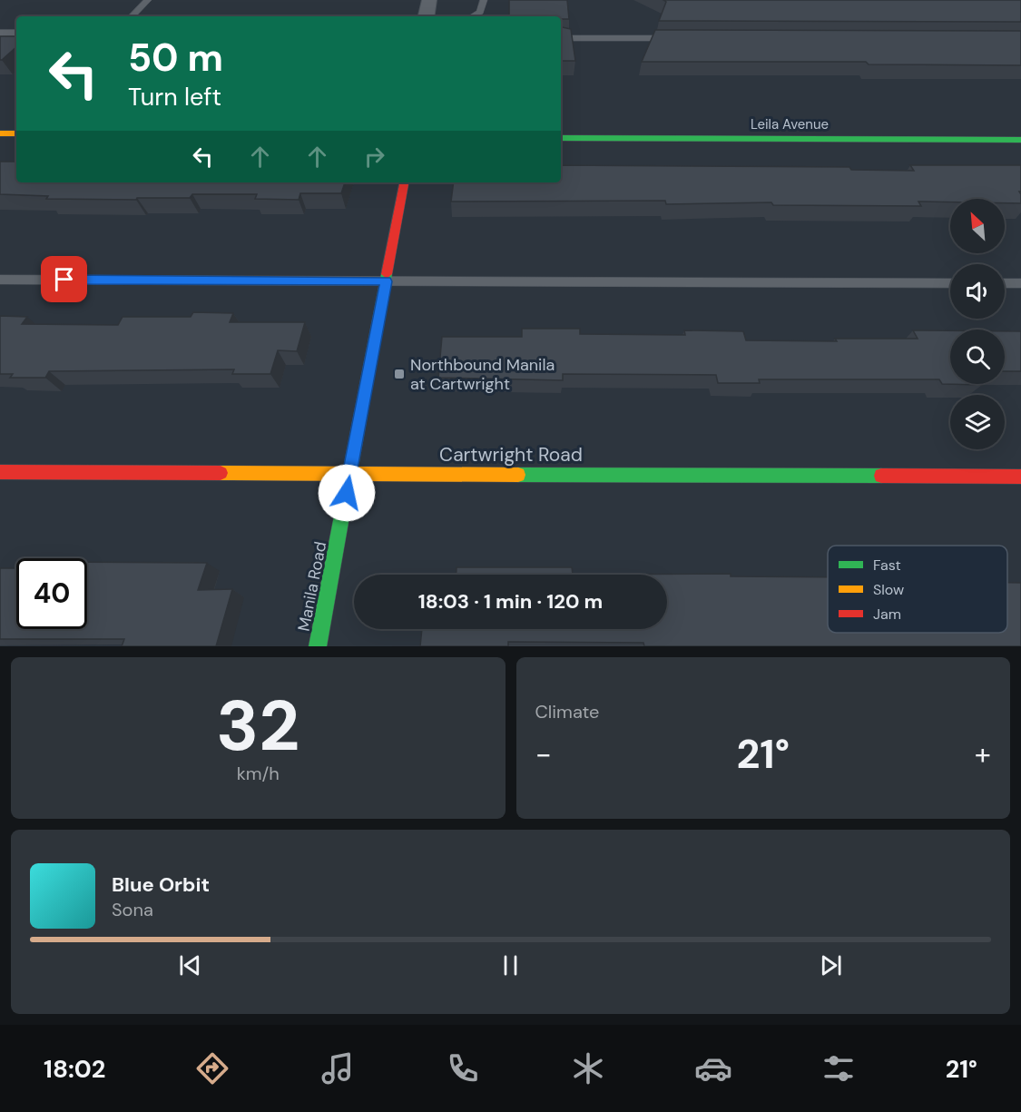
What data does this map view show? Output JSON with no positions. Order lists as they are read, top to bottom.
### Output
{
  "streets": {
    "street": ["Leila Avenue", "Cartwright Road", "Manila Road"]
  },
  "crossings": [
    ["Cartwright Road", "Manila Road"]
  ],
  "places": {
    "transit": ["Northbound Manila at Cartwright"]
  },
  "legend": ["Fast", "Slow", "Jam"],
  "north": "top left",
  "page": {
    "turn": ["50 m", "Turn left"],
    "limit": "40",
    "trip": "18:03 · 1 min · 120 m",
    "tile": [
      ["32", "km/h"],
      "Climate"
    ],
    "heat": ["−", "21°", "+"],
    "song": ["Blue Orbit", "Sona"],
    "tabs": ["18:02", "21°"]
  }
}
